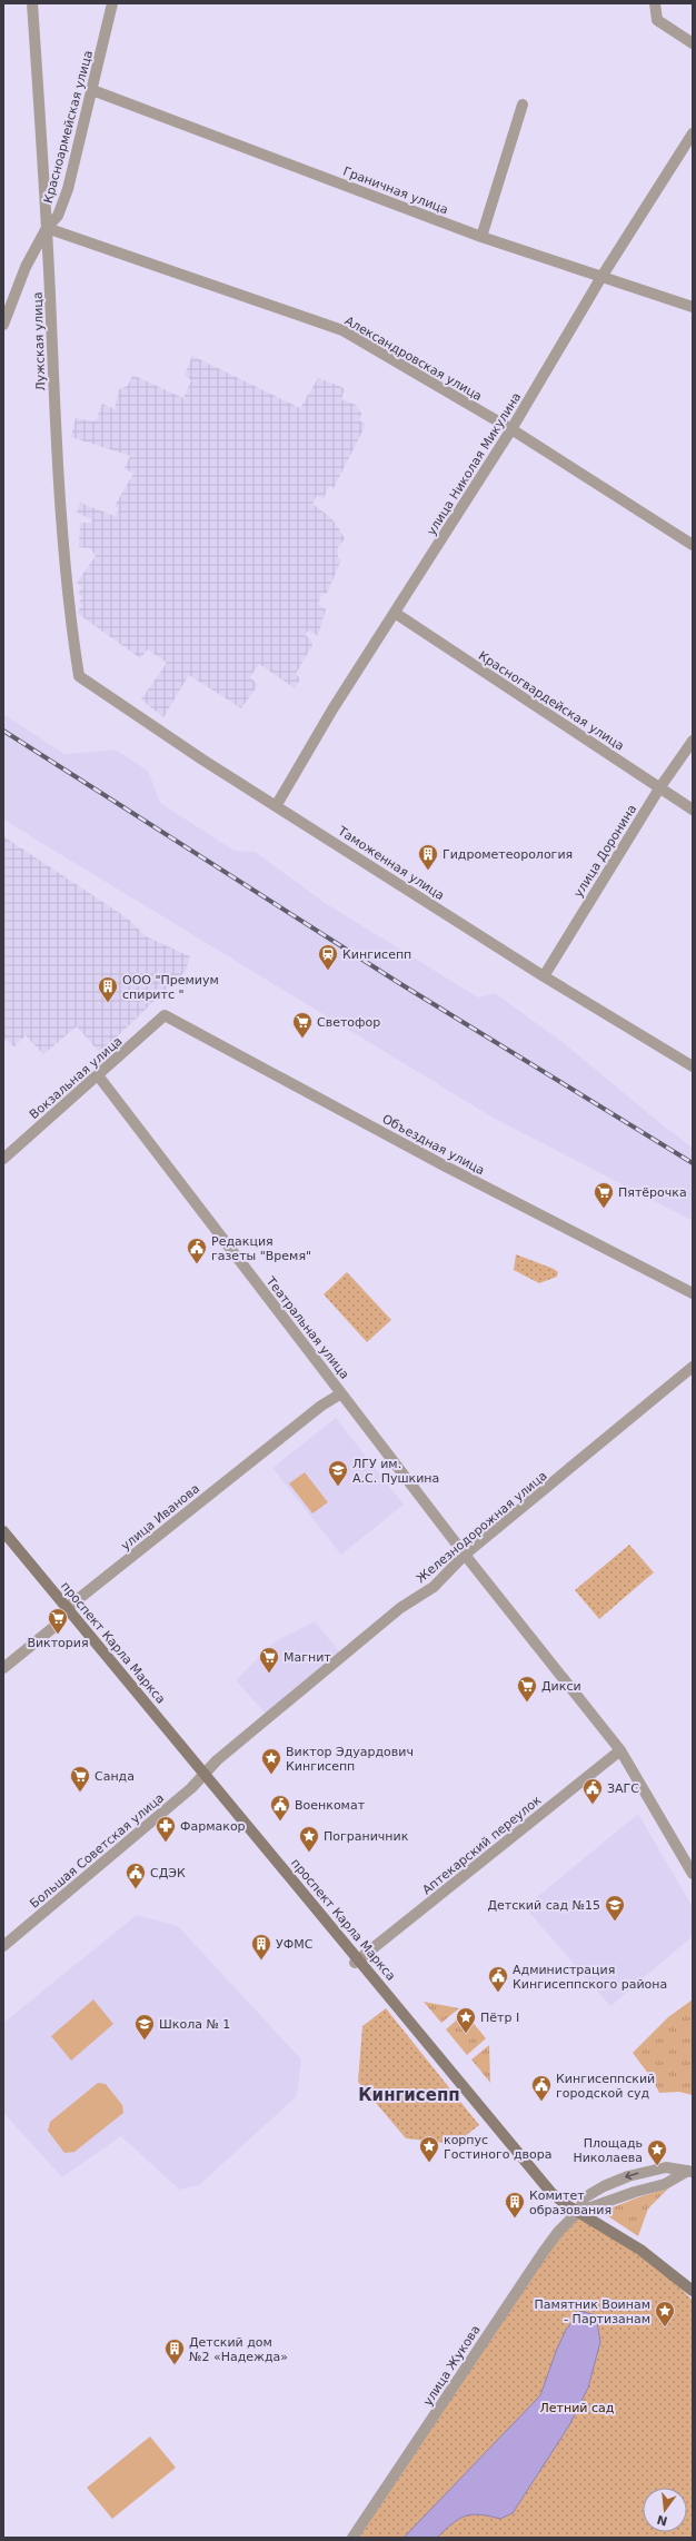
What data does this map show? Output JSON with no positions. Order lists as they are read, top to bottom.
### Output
{
  "streets": {
    "main road": ["проспект Карла Маркса"],
    "street": [
      "Красноармейская улица",
      "Граничная улица",
      "Лужская улица",
      "Александровская улица",
      "улица Николая Микулина",
      "Красногвардейская улица",
      "улица Доронина",
      "Таможенная улица",
      "Вокзальная улица",
      "Объездная улица",
      "Театральная улица",
      "улица Иванова",
      "Железнодорожная улица",
      "Аптекарский переулок",
      "Большая Советская улица",
      "улица Жукова"
    ]
  },
  "crossings": [
    ["Красноармейская улица", "Граничная улица"],
    ["Красноармейская улица", "Лужская улица"],
    ["Красноармейская улица", "Александровская улица"],
    ["Граничная улица", "улица Николая Микулина"],
    ["Лужская улица", "Александровская улица"],
    ["Лужская улица", "Таможенная улица"],
    ["Александровская улица", "улица Николая Микулина"],
    ["улица Николая Микулина", "Красногвардейская улица"],
    ["улица Николая Микулина", "Таможенная улица"],
    ["Красногвардейская улица", "улица Доронина"],
    ["улица Доронина", "Таможенная улица"],
    ["Вокзальная улица", "Объездная улица"],
    ["Вокзальная улица", "Театральная улица"],
    ["Театральная улица", "улица Иванова"],
    ["Театральная улица", "Железнодорожная улица"],
    ["улица Иванова", "проспект Карла Маркса"],
    ["Железнодорожная улица", "проспект Карла Маркса"],
    ["Железнодорожная улица", "Большая Советская улица"],
    ["проспект Карла Маркса", "Аптекарский переулок"],
    ["проспект Карла Маркса", "Большая Советская улица"],
    ["проспект Карла Маркса", "улица Жукова"]
  ],
  "districts": ["Кингисепп"],
  "parks": ["Летний сад"],
  "places": {
    "building": [
      "Гидрометеорология",
      "ООО \"Премиум спиритс \"",
      "УФМС",
      "Комитет образования",
      "Детский дом №2 «Надежда»"
    ],
    "station": ["Кингисепп"],
    "supermarket": [
      "Светофор",
      "Пятёрочка",
      "Виктория",
      "Магнит",
      "Дикси",
      "Санда"
    ],
    "public building": [
      "Редакция газеты \"Время\"",
      "ЗАГС",
      "Военкомат",
      "СДЭК",
      "Администрация Кингисеппского района",
      "Кингисеппский городской суд"
    ],
    "school or university": ["ЛГУ им. А.С. Пушкина", "Детский сад №15", "Школа № 1"],
    "place": [
      "Виктор Эдуардович Кингисепп",
      "Пограничник",
      "Пётр I",
      "корпус Гостиного двора",
      "Площадь Николаева",
      "Памятник Воинам - Партизанам"
    ],
    "pharmacy": ["Фармакор"]
  },
  "north": "bottom"
}
